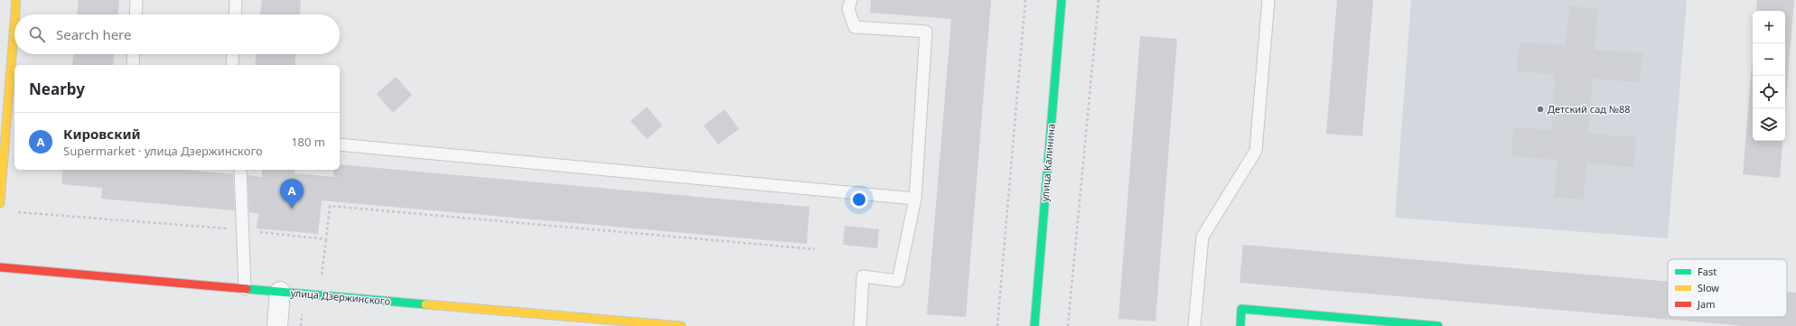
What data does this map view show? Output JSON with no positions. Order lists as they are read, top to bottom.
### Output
{
  "streets": {
    "street": ["улица Калинина", "улица Дзержинского"]
  },
  "places": ["Детский сад №88"],
  "legend": ["Fast", "Slow", "Jam"],
  "page": {
    "map_buttons": ["+", "−"],
    "search": "Search here",
    "heading": "Nearby",
    "list": [
      {
        "mark": "A",
        "name": "Кировский",
        "note": "Supermarket · улица Дзержинского",
        "value": "180 m"
      }
    ],
    "pins": "A"
  }
}
